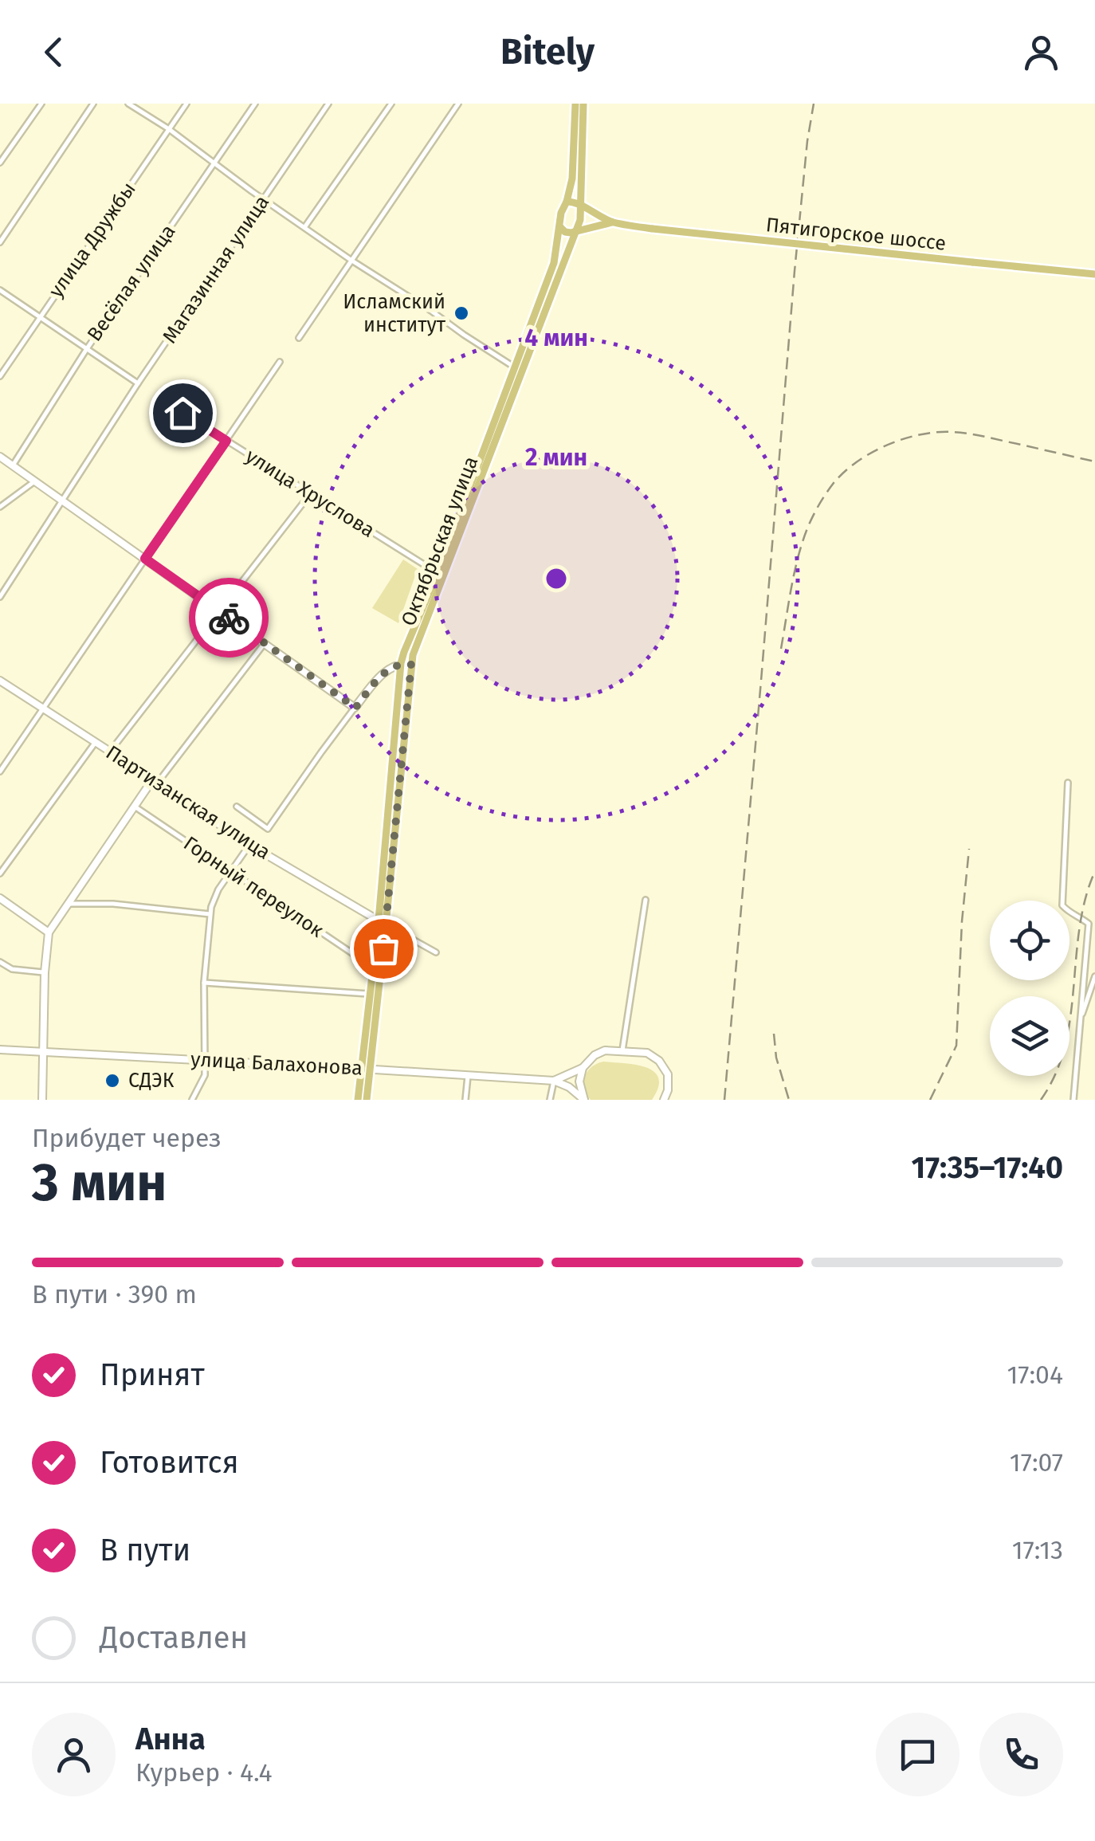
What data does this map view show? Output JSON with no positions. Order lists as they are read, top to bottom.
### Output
{
  "streets": {
    "main road": ["Пятигорское шоссе", "Октябрьская улица"],
    "street": [
      "улица Дружбы",
      "Магазинная улица",
      "Весёлая улица",
      "улица Хруслова",
      "Партизанская улица",
      "Горный переулок",
      "улица Балахонова"
    ]
  },
  "crossings": [
    ["Пятигорское шоссе", "Октябрьская улица"],
    ["улица Хруслова", "Октябрьская улица"],
    ["Октябрьская улица", "Партизанская улица"],
    ["Октябрьская улица", "Горный переулок"],
    ["Октябрьская улица", "улица Балахонова"]
  ],
  "places": ["Исламский институт", "СДЭК"],
  "page": {
    "header": "Bitely",
    "heading": ["3 мин", "Прибудет через", "17:35–17:40"],
    "panel": ["Анна", "Курьер · 4.4"],
    "bar": "В пути · 390 m",
    "list": [
      ["Принят", "17:04"],
      ["Готовится", "17:07"],
      ["В пути", "17:13"],
      "Доставлен"
    ]
  },
  "rings": ["4 мин", "2 мин"]
}
